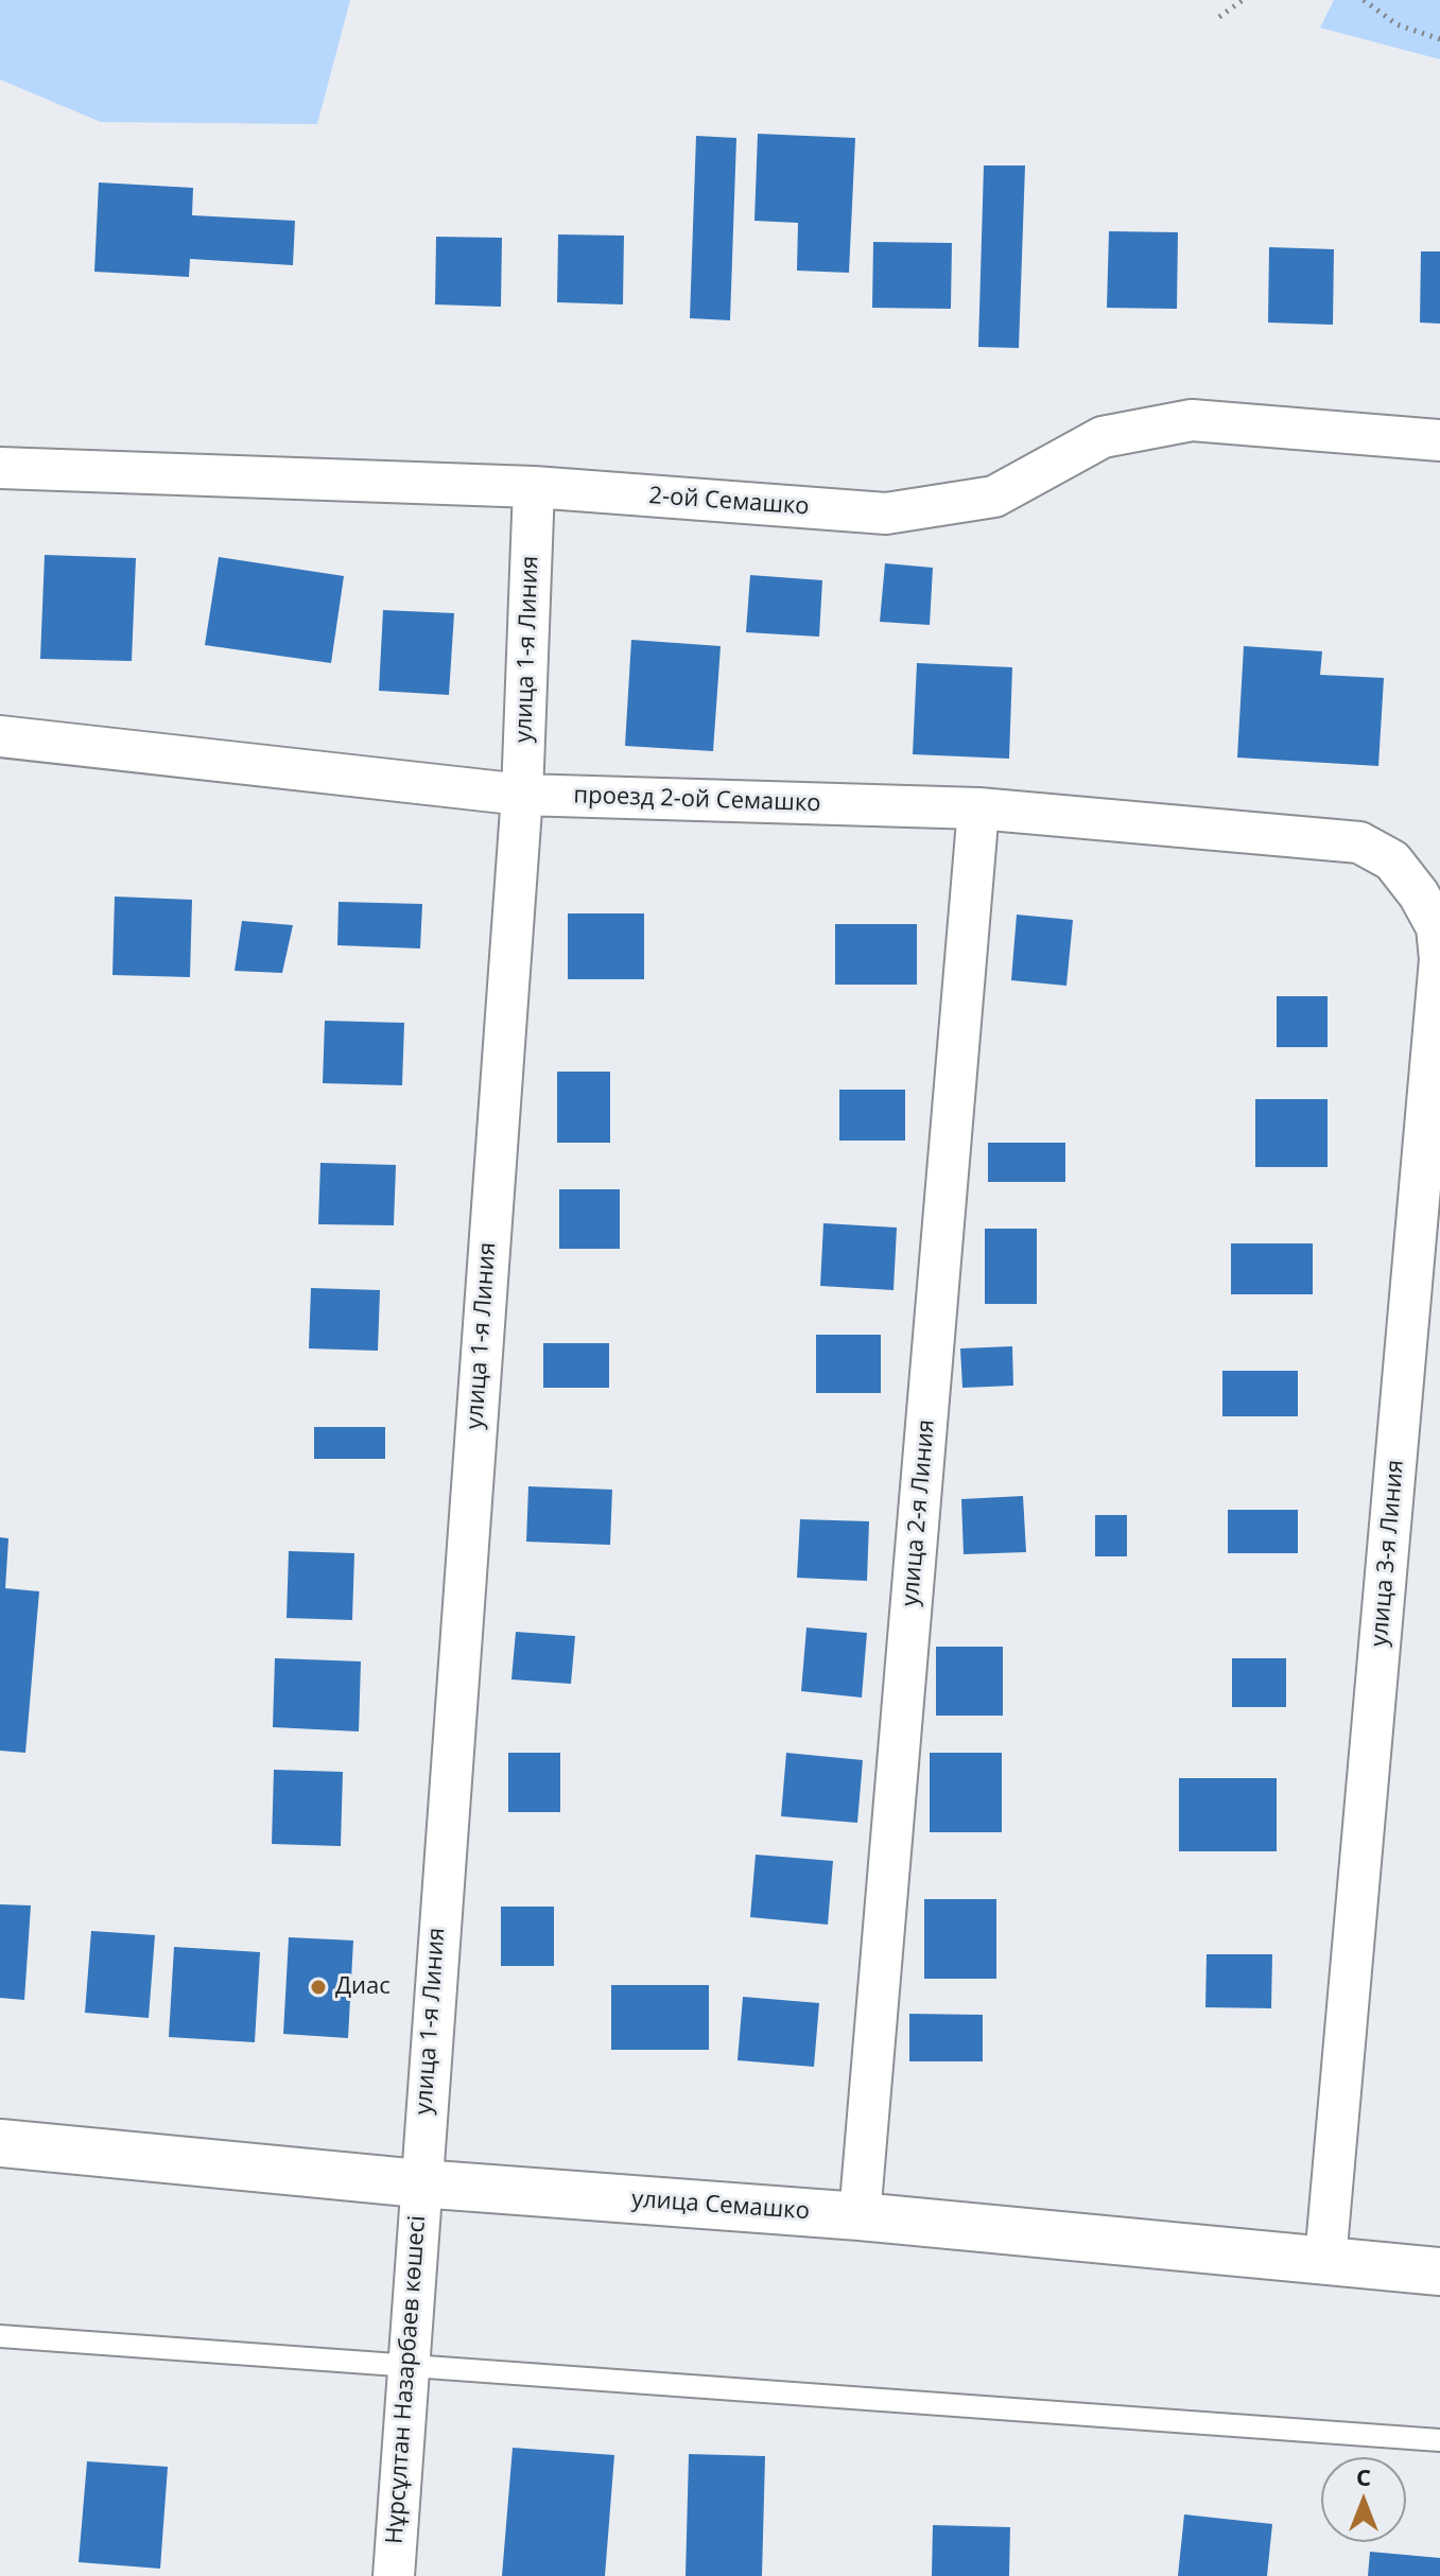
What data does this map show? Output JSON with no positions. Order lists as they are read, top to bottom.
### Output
{
  "streets": {
    "street": [
      "2-ой Семашко",
      "улица 1-я Линия",
      "проезд 2-ой Семашко",
      "улица 2-я Линия",
      "улица 3-я Линия",
      "улица Семашко",
      "Нұрсұлтан Назарбаев көшесі"
    ]
  },
  "crossings": [
    ["2-ой Семашко", "улица 1-я Линия"],
    ["улица 1-я Линия", "проезд 2-ой Семашко"],
    ["улица 1-я Линия", "улица Семашко"],
    ["улица 1-я Линия", "Нұрсұлтан Назарбаев көшесі"],
    ["проезд 2-ой Семашко", "улица 2-я Линия"],
    ["проезд 2-ой Семашко", "улица 3-я Линия"],
    ["улица 2-я Линия", "улица Семашко"],
    ["улица 3-я Линия", "улица Семашко"],
    ["улица Семашко", "Нұрсұлтан Назарбаев көшесі"]
  ],
  "places": ["Диас"],
  "north": "top"
}
